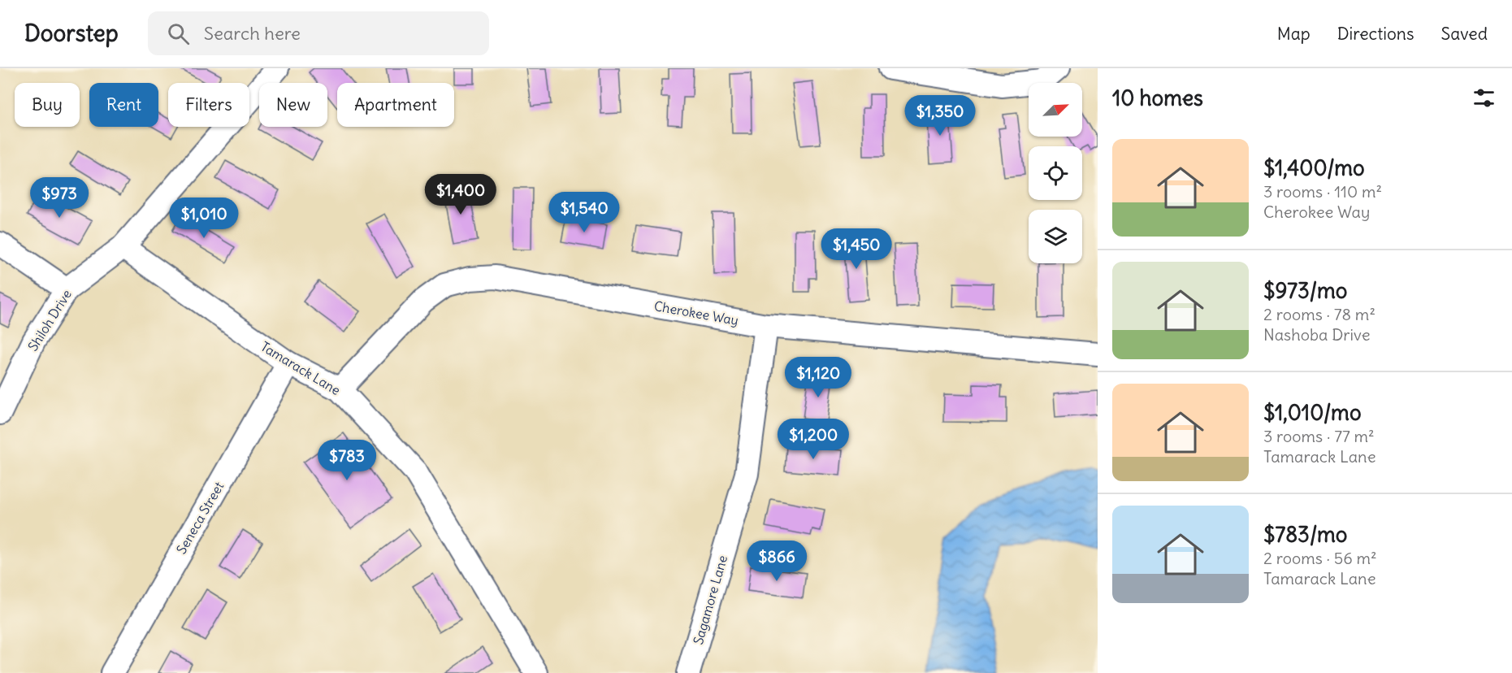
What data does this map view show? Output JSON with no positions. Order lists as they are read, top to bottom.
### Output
{
  "streets": {
    "street": [
      "Cherokee Way",
      "Shiloh Drive",
      "Tamarack Lane",
      "Seneca Street",
      "Sagamore Lane"
    ]
  },
  "crossings": [
    ["Cherokee Way", "Tamarack Lane"],
    ["Cherokee Way", "Sagamore Lane"],
    ["Shiloh Drive", "Tamarack Lane"],
    ["Tamarack Lane", "Seneca Street"]
  ],
  "north": "top right",
  "page": {
    "header": "Doorstep",
    "search": "Search here",
    "nav": ["Map", "Directions", "Saved"],
    "heading": "10 homes",
    "chip": [
      "Buy",
      "Rent",
      "Filters",
      "New",
      "Apartment"
    ],
    "price": [
      "$1,350",
      "$1,400",
      "$973",
      "$1,540",
      "$1,010",
      "$1,450",
      "$1,120",
      "$1,200",
      "$783",
      "$866"
    ],
    "list": [
      {
        "name": "$1,400/mo",
        "note": "3 rooms · 110 m² · Cherokee Way"
      },
      {
        "name": "$973/mo",
        "note": "2 rooms · 78 m² · Nashoba Drive"
      },
      {
        "name": "$1,010/mo",
        "note": "3 rooms · 77 m² · Tamarack Lane"
      },
      {
        "name": "$783/mo",
        "note": "2 rooms · 56 m² · Tamarack Lane"
      }
    ]
  }
}
